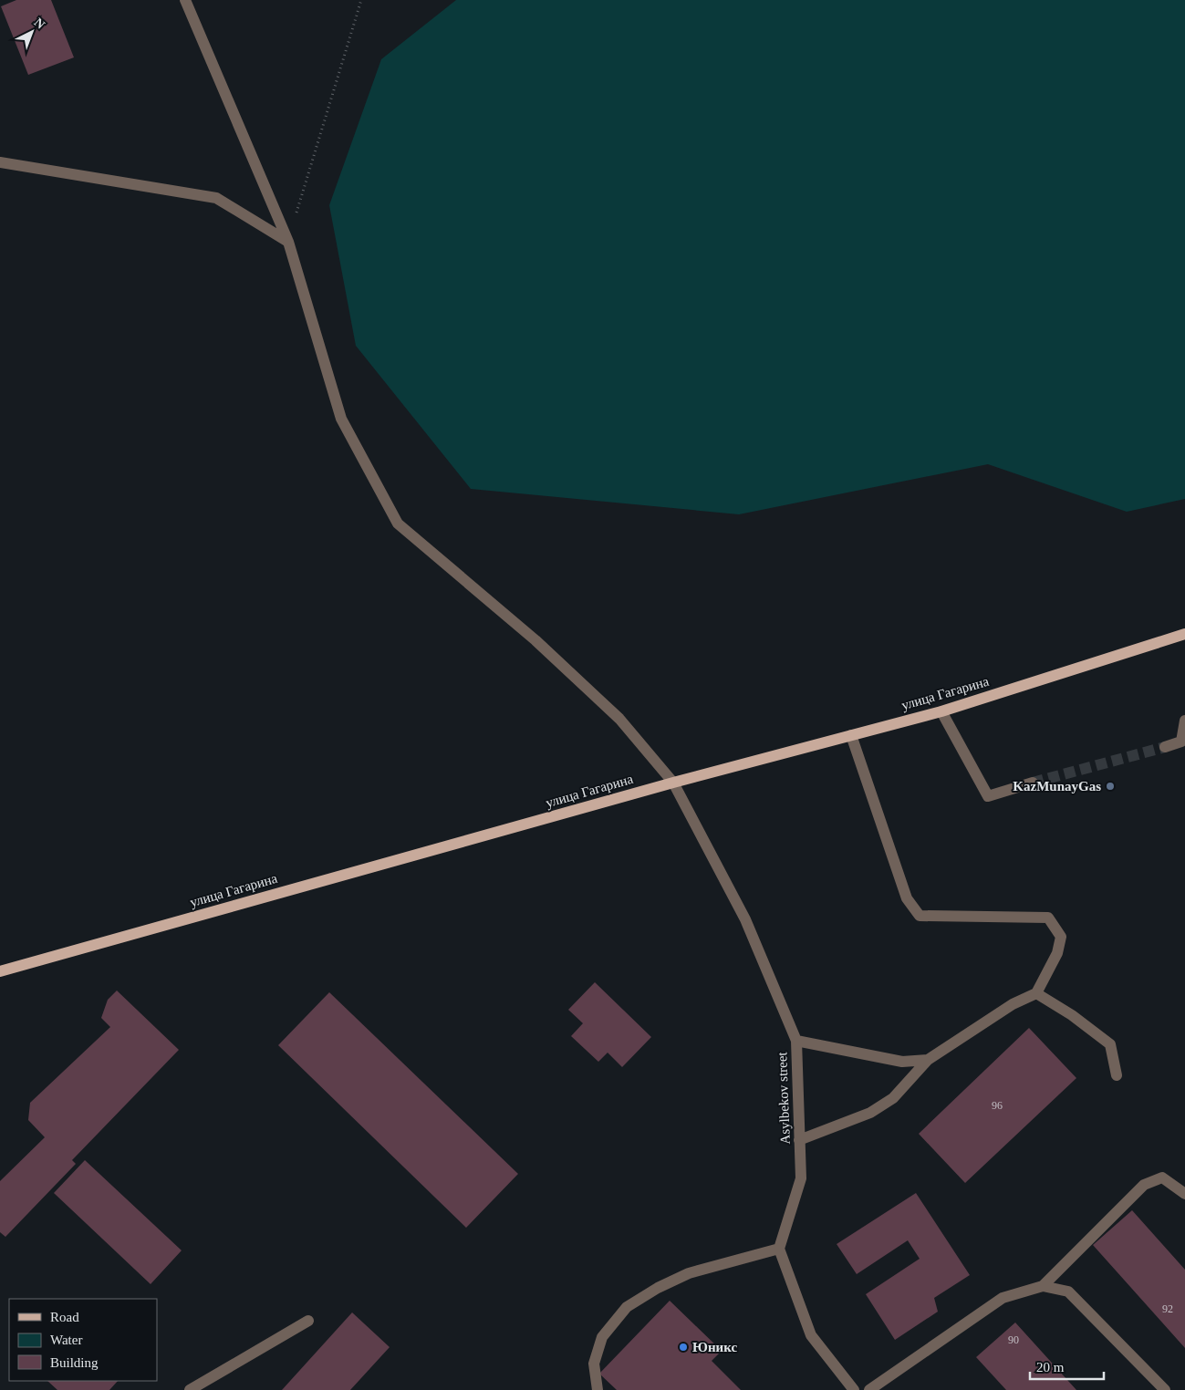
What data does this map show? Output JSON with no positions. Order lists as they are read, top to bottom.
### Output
{
  "streets": {
    "main road": ["улица Гагарина"],
    "street": ["Asylbekov street"]
  },
  "crossings": [
    ["улица Гагарина", "Asylbekov street"]
  ],
  "places": ["KazMunayGas", "Юникс"],
  "house_numbers": ["96", "92", "90"],
  "legend": ["Road", "Water", "Building"],
  "scale_bar": "20 m",
  "north": "top right"
}
